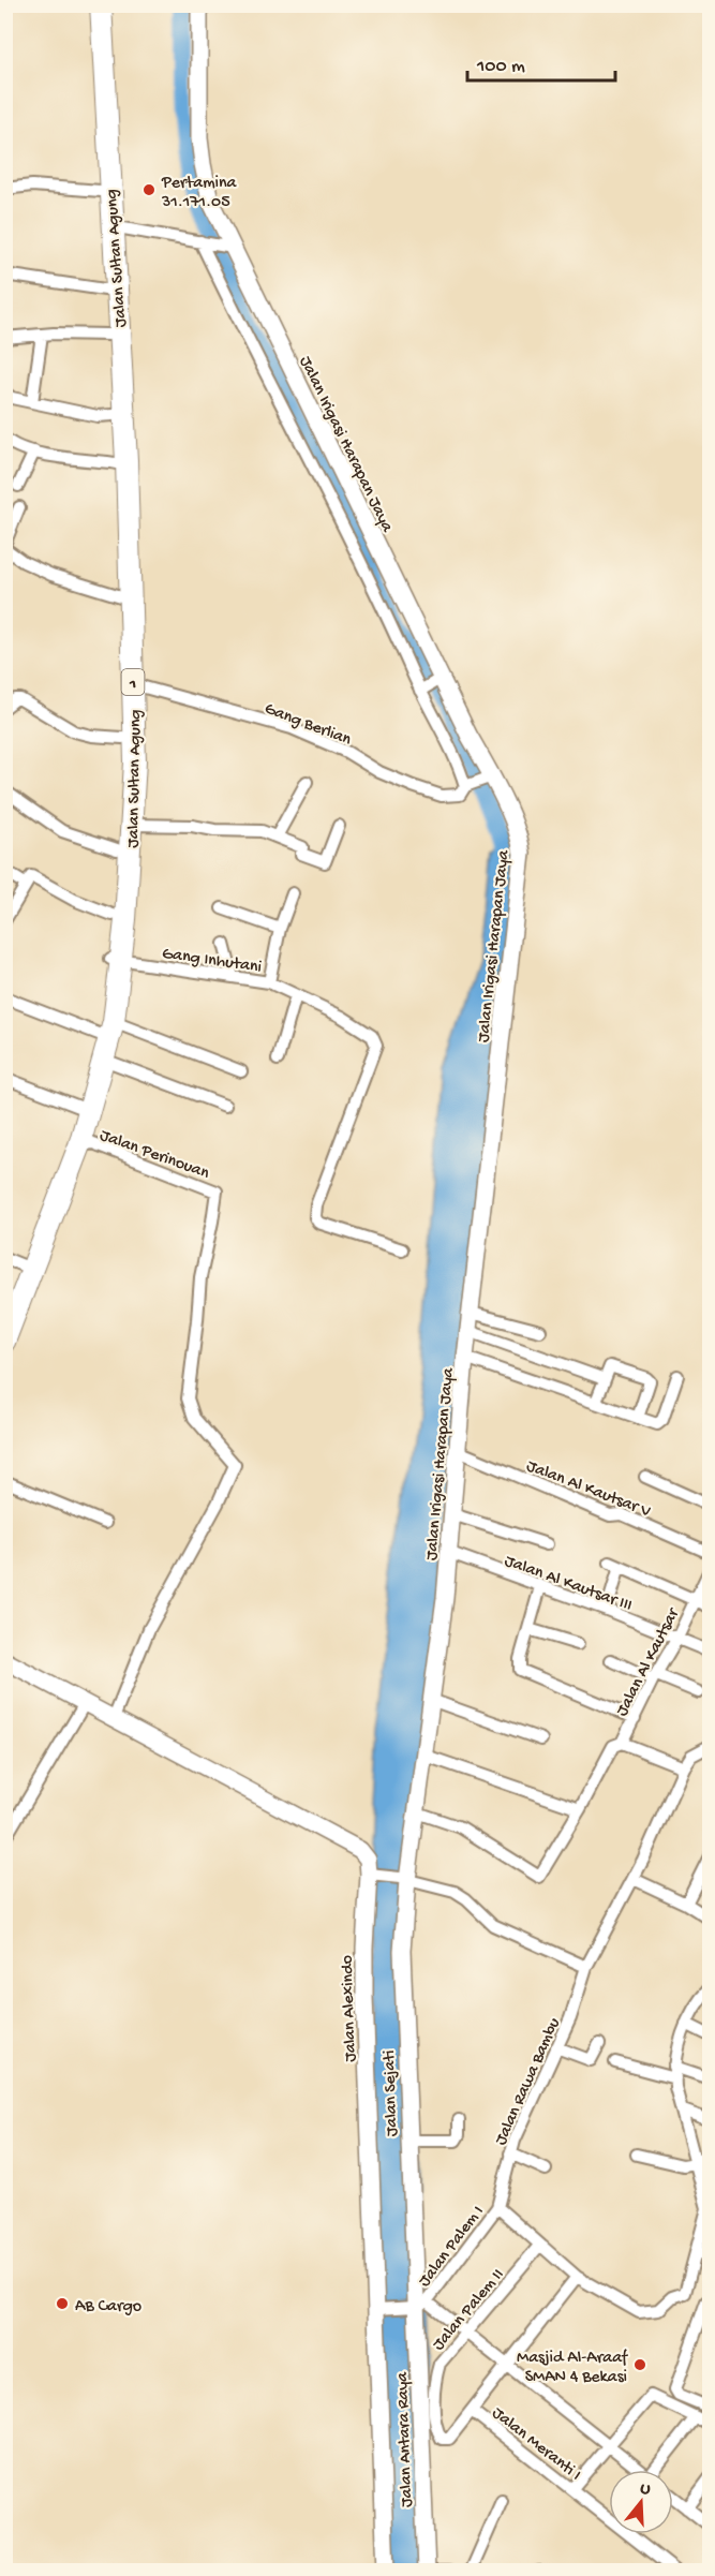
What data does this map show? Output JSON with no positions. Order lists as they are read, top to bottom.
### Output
{
  "streets": {
    "highway": ["Jalan Sultan Agung", "1"],
    "street": [
      "Jalan Irigasi Harapan Jaya",
      "Gang Berlian",
      "Gang Inhutani",
      "Jalan Perinouan",
      "Jalan Al Kautsar V",
      "Jalan Al Kautsar III",
      "Jalan Al Kautsar",
      "Jalan Alexindo",
      "Jalan Rawa Bambu",
      "Jalan Sejati",
      "Jalan Palem I",
      "Jalan Palem II",
      "Jalan Antara Raya",
      "Jalan Meranti I"
    ]
  },
  "crossings": [
    ["Jalan Sultan Agung", "Gang Berlian"],
    ["Jalan Sultan Agung", "Gang Inhutani"],
    ["Jalan Sultan Agung", "Jalan Perinouan"],
    ["Jalan Irigasi Harapan Jaya", "Jalan Al Kautsar V"],
    ["Jalan Irigasi Harapan Jaya", "Jalan Al Kautsar III"],
    ["Jalan Irigasi Harapan Jaya", "Jalan Sejati"],
    ["Jalan Perinouan", "Jalan Alexindo"],
    ["Jalan Al Kautsar III", "Jalan Al Kautsar"],
    ["Jalan Rawa Bambu", "Jalan Palem I"],
    ["Jalan Sejati", "Jalan Palem I"],
    ["Jalan Sejati", "Jalan Antara Raya"],
    ["Jalan Palem I", "Jalan Antara Raya"],
    ["Jalan Palem II", "Jalan Meranti I"]
  ],
  "places": ["Pertamina 31.171.05", "AB Cargo", "Masjid Al-Araaf SMAN 4 Bekasi"],
  "scale_bar": "100 m",
  "north": "top"
}
